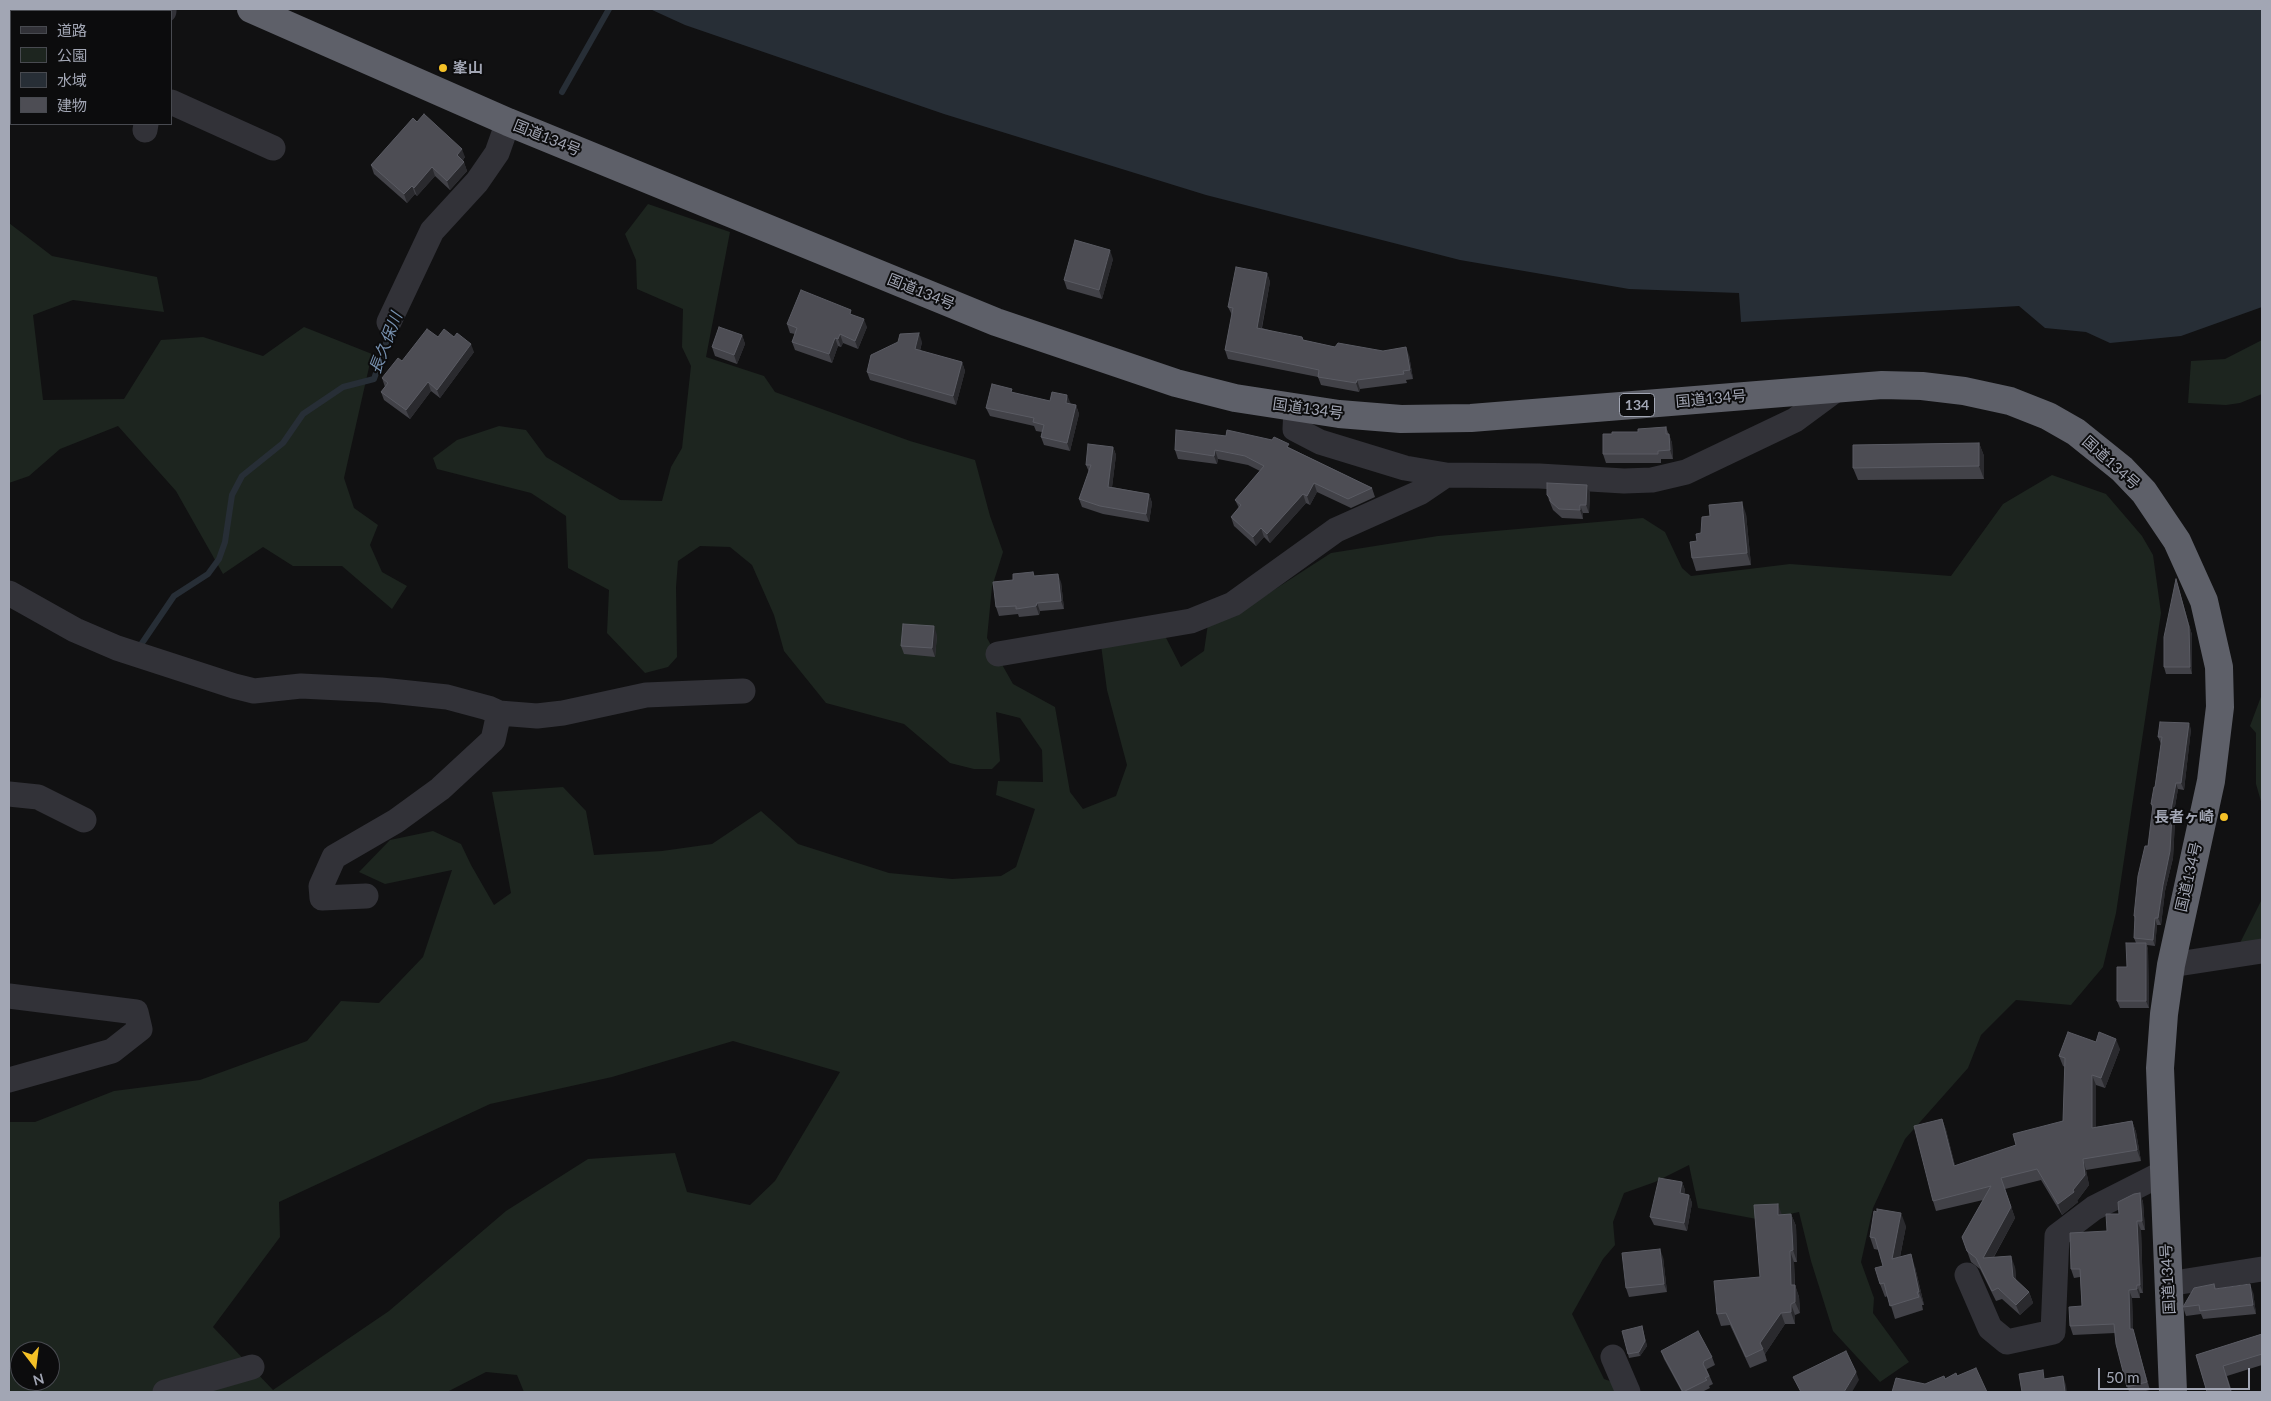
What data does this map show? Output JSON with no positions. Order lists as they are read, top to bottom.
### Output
{
  "streets": {
    "highway": ["国道134号", "134"]
  },
  "water": ["長久保川"],
  "places": ["峯山", "長者ヶ崎"],
  "legend": [
    "道路",
    "公園",
    "水域",
    "建物"
  ],
  "scale_bar": "50 m",
  "north": "bottom"
}
